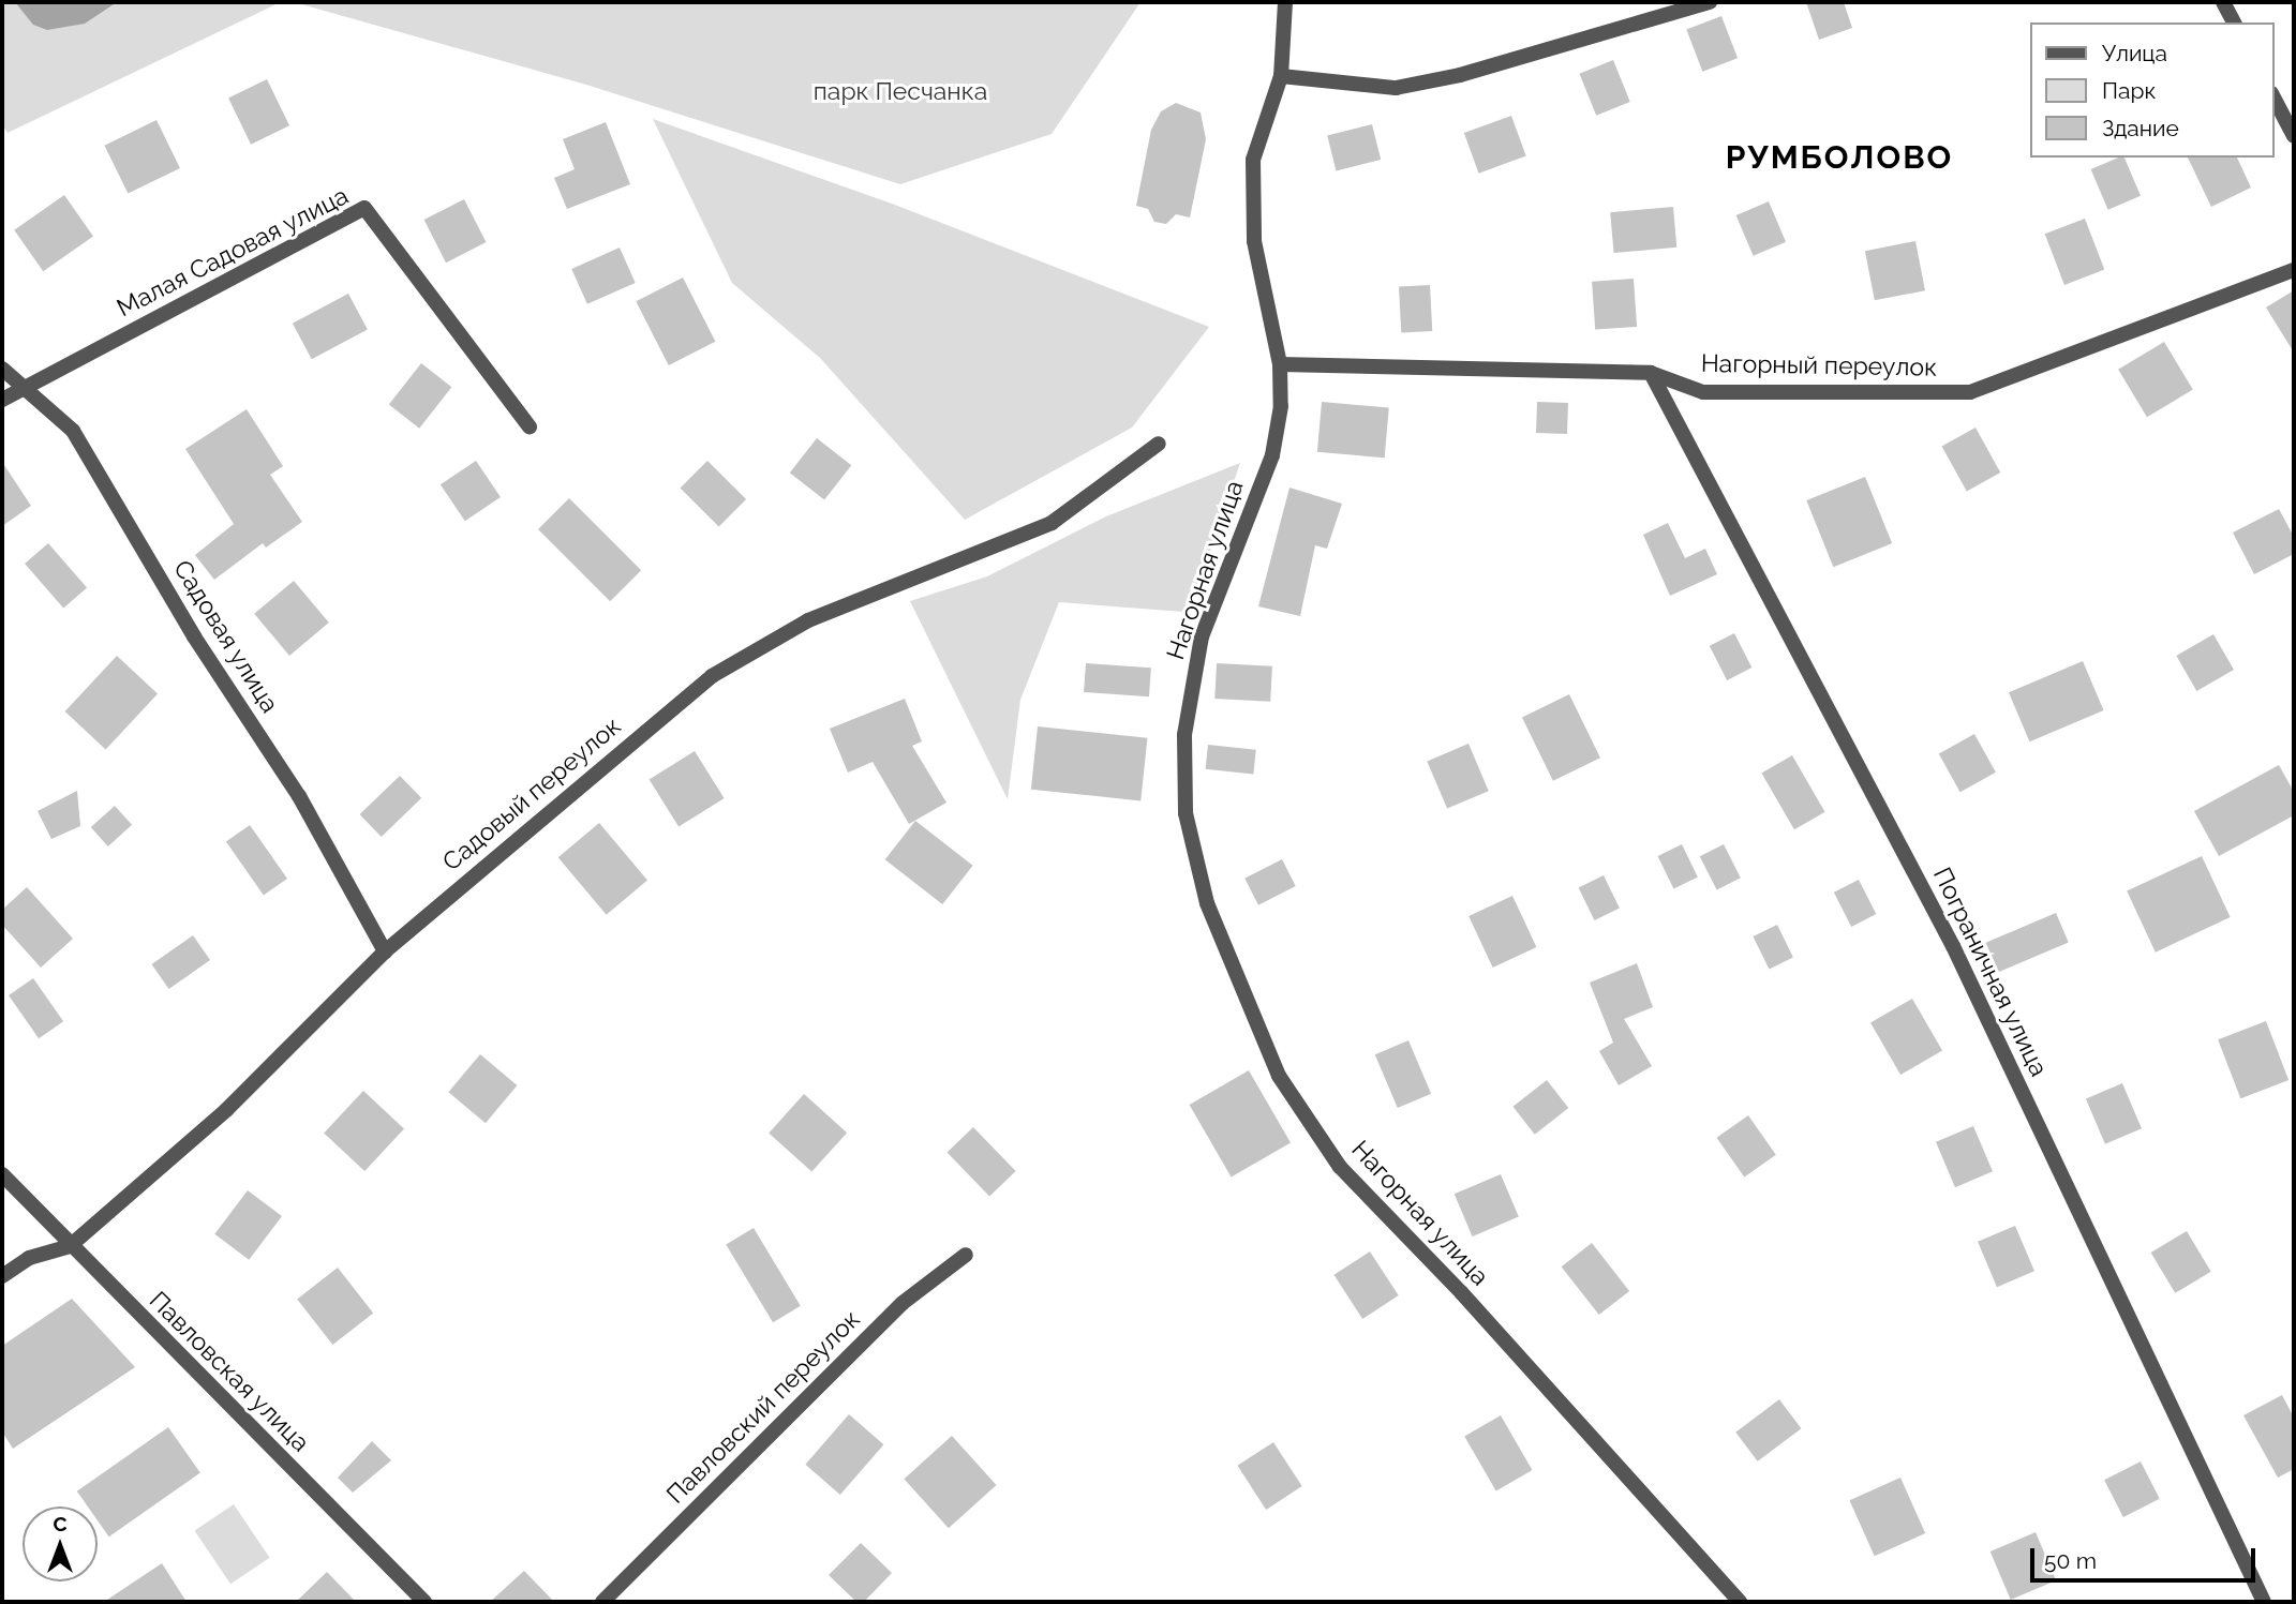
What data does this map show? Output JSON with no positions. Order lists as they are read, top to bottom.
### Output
{
  "streets": {
    "street": [
      "Малая Садовая улица",
      "Нагорный переулок",
      "Нагорная улица",
      "Садовая улица",
      "Садовый переулок",
      "Пограничная улица",
      "Павловская улица",
      "Павловский переулок"
    ]
  },
  "crossings": [
    ["Малая Садовая улица", "Садовая улица"],
    ["Нагорный переулок", "Нагорная улица"],
    ["Нагорный переулок", "Пограничная улица"],
    ["Садовая улица", "Садовый переулок"],
    ["Садовый переулок", "Павловская улица"]
  ],
  "districts": ["РУМБОЛОВО"],
  "parks": ["парк Песчанка"],
  "legend": ["Улица", "Парк", "Здание"],
  "scale_bar": "50 m",
  "north": "top"
}
